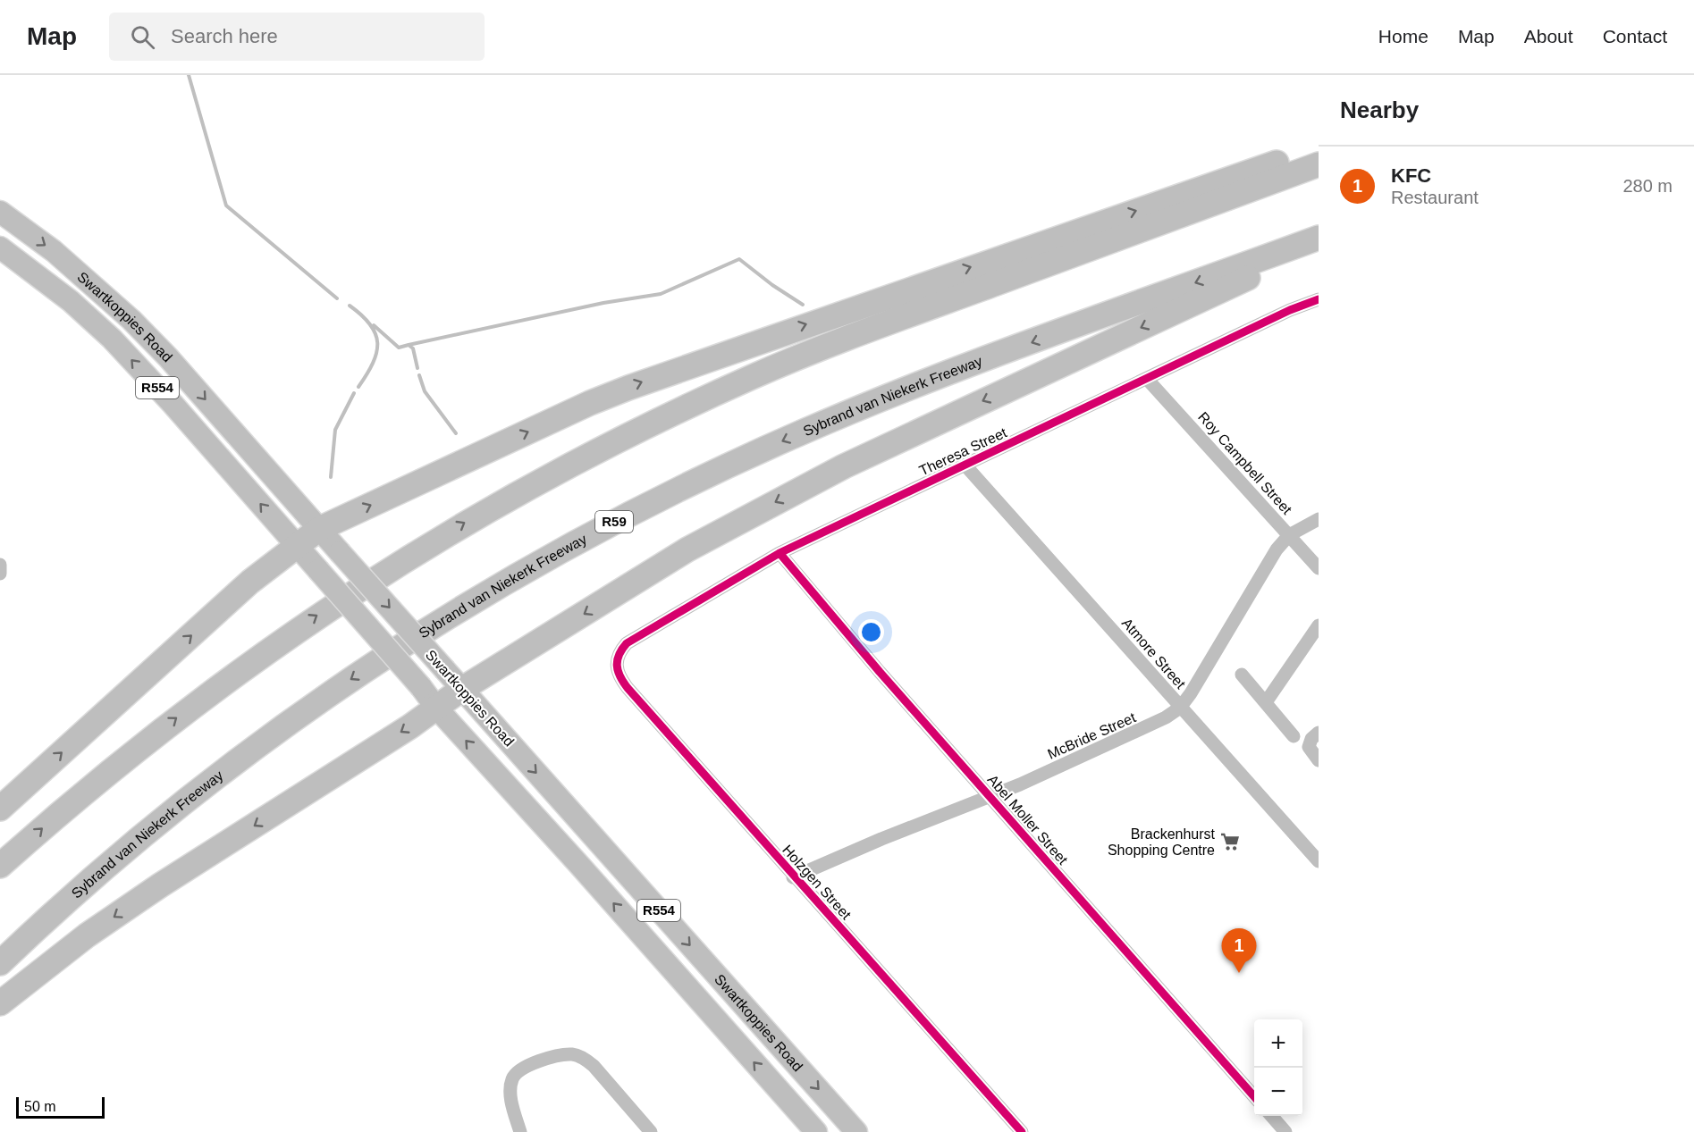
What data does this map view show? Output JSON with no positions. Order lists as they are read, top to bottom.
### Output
{
  "streets": {
    "highway": ["Sybrand van Niekerk Freeway", "R59"],
    "main road": ["Swartkoppies Road", "R554"],
    "street": [
      "Theresa Street",
      "Roy Campbell Street",
      "Atmore Street",
      "McBride Street",
      "Abel Moller Street",
      "Holzgen Street"
    ]
  },
  "crossings": [
    ["Theresa Street", "Roy Campbell Street"],
    ["Theresa Street", "Atmore Street"],
    ["Theresa Street", "Abel Moller Street"],
    ["Theresa Street", "Holzgen Street"],
    ["Roy Campbell Street", "McBride Street"],
    ["Atmore Street", "McBride Street"],
    ["McBride Street", "Abel Moller Street"],
    ["McBride Street", "Holzgen Street"]
  ],
  "places": {
    "supermarket": ["Brackenhurst Shopping Centre"]
  },
  "scale_bar": "50 m",
  "page": {
    "header": "Map",
    "search": "Search here",
    "nav": [
      "Home",
      "Map",
      "About",
      "Contact"
    ],
    "heading": "Nearby",
    "list": [
      {
        "mark": "1",
        "name": "KFC",
        "note": "Restaurant",
        "value": "280 m"
      }
    ],
    "pins": "1",
    "map_buttons": ["+", "−"],
    "scale": "50 m"
  }
}
